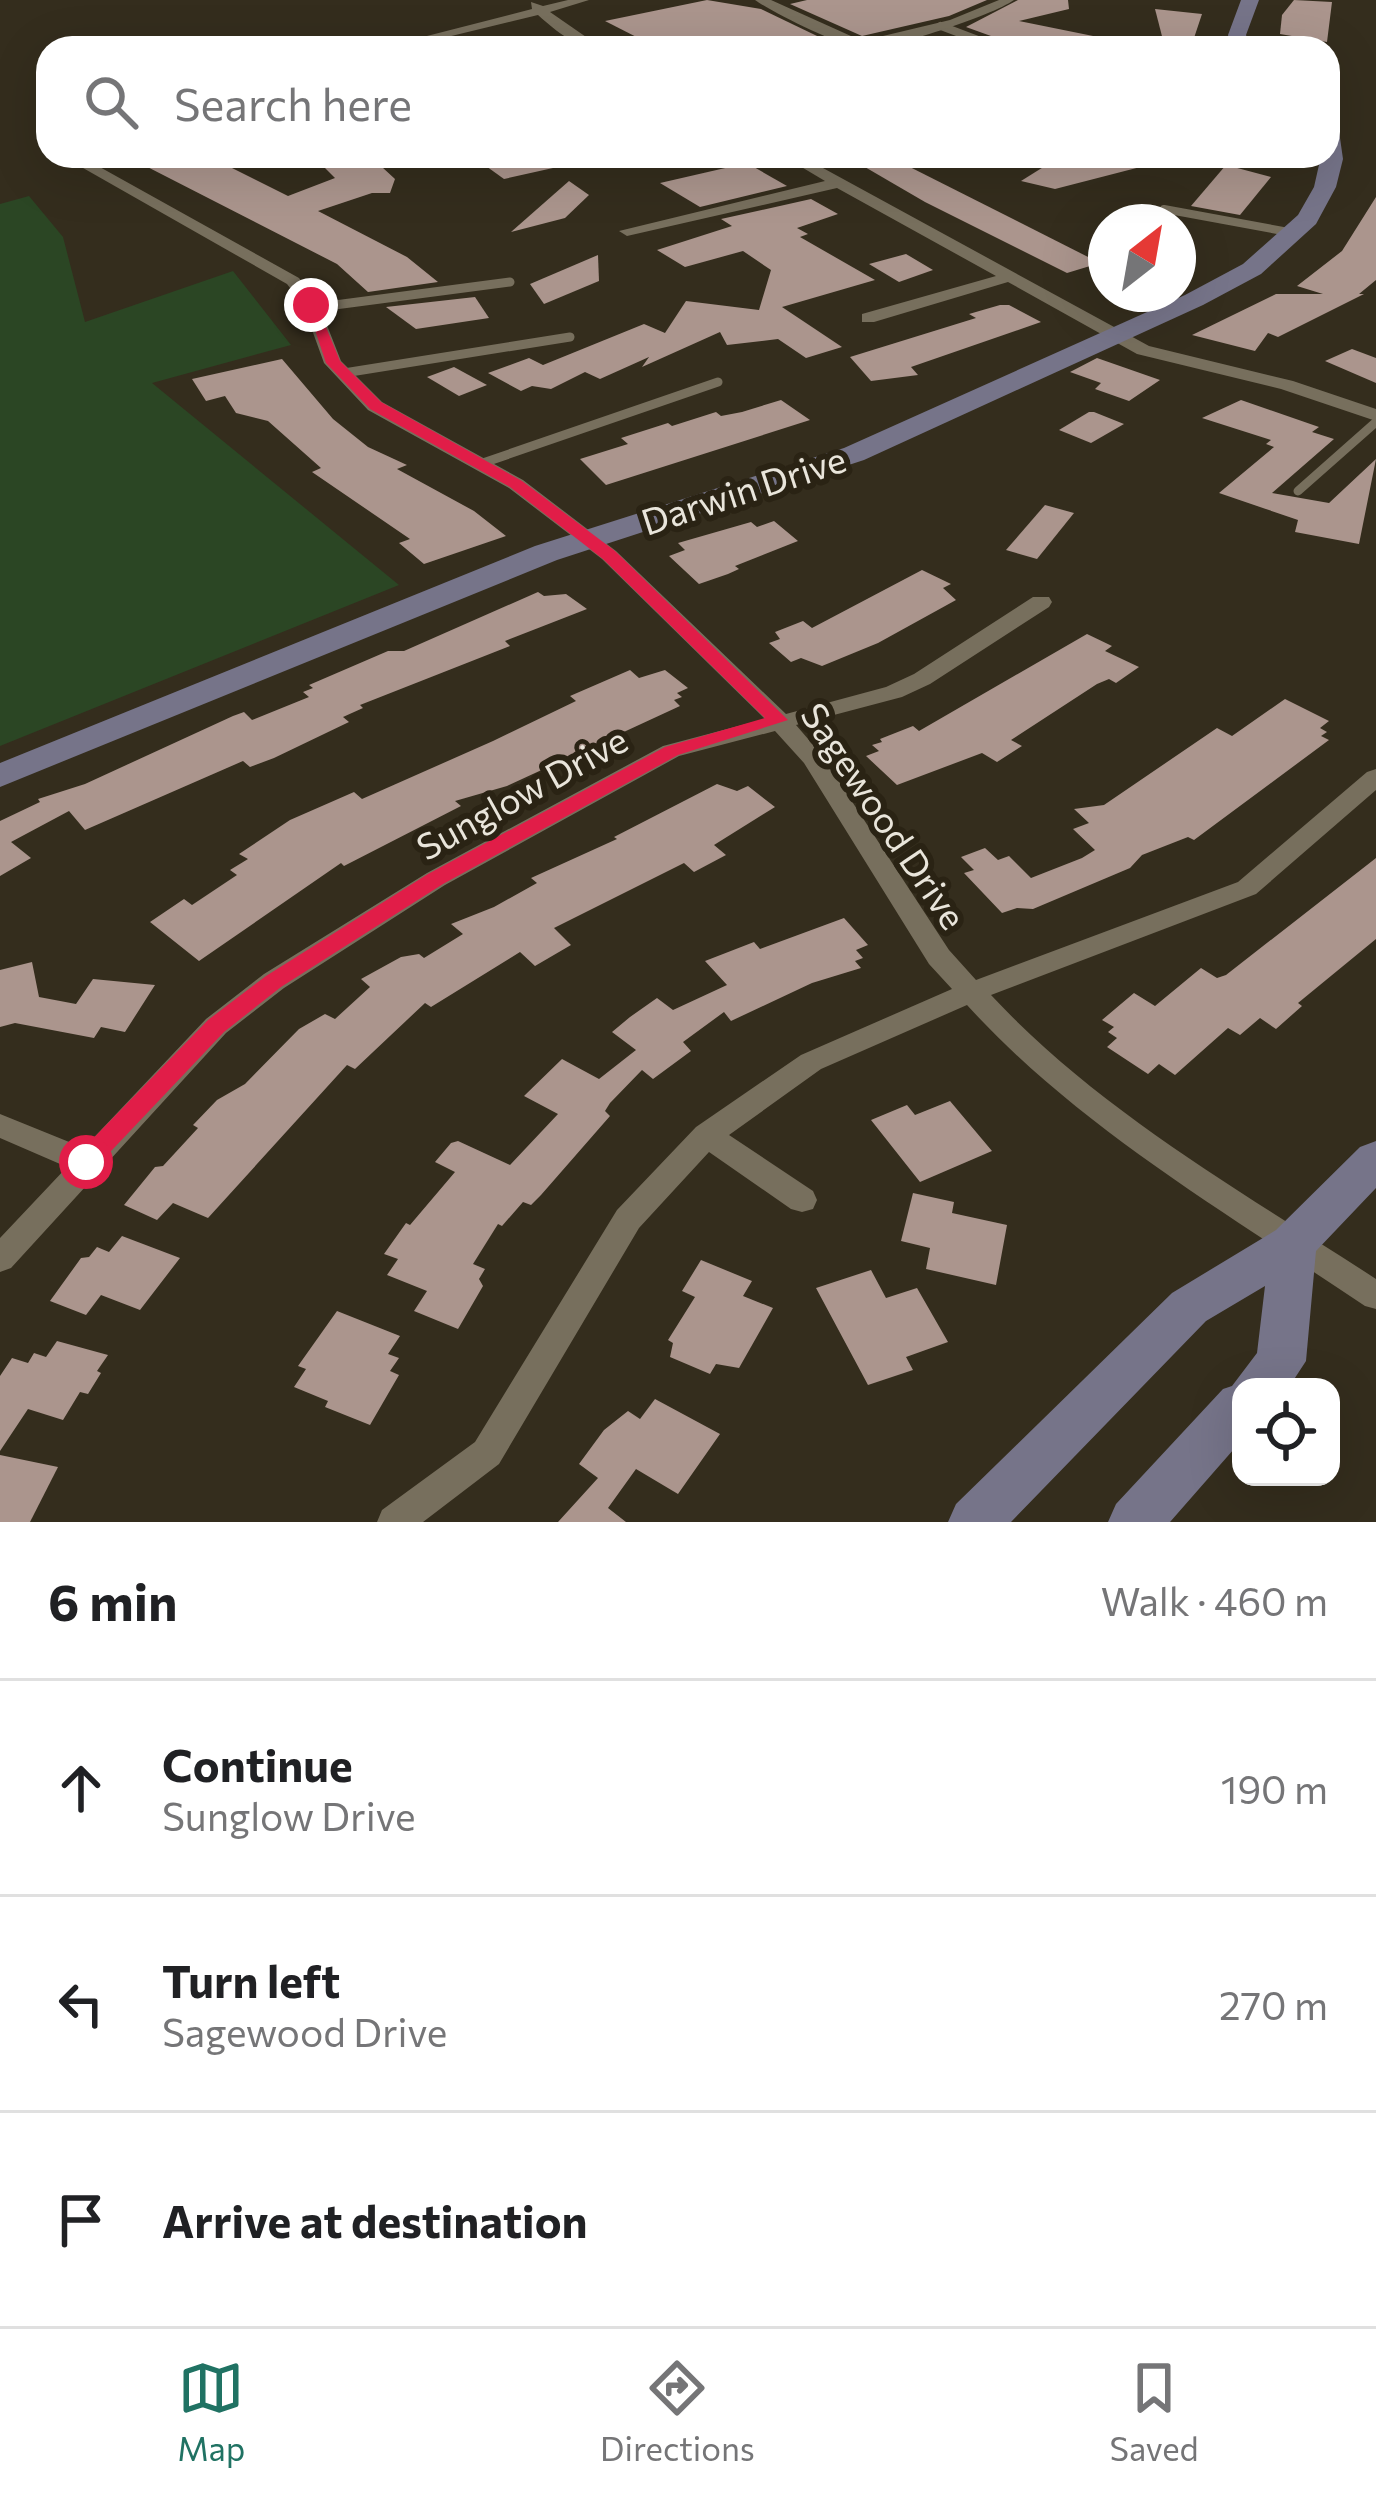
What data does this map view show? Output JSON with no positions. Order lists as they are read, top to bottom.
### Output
{
  "streets": {
    "street": ["Darwin Drive", "Sunglow Drive", "Sagewood Drive"]
  },
  "crossings": [
    ["Darwin Drive", "Sagewood Drive"],
    ["Sunglow Drive", "Sagewood Drive"]
  ],
  "north": "top right",
  "page": {
    "search": "Search here",
    "heading": ["6 min", "Walk · 460 m"],
    "list": [
      ["Continue", "Sunglow Drive", "190 m"],
      ["Turn left", "Sagewood Drive", "270 m"],
      "Arrive at destination"
    ],
    "nav": ["Map", "Directions", "Saved"]
  }
}
